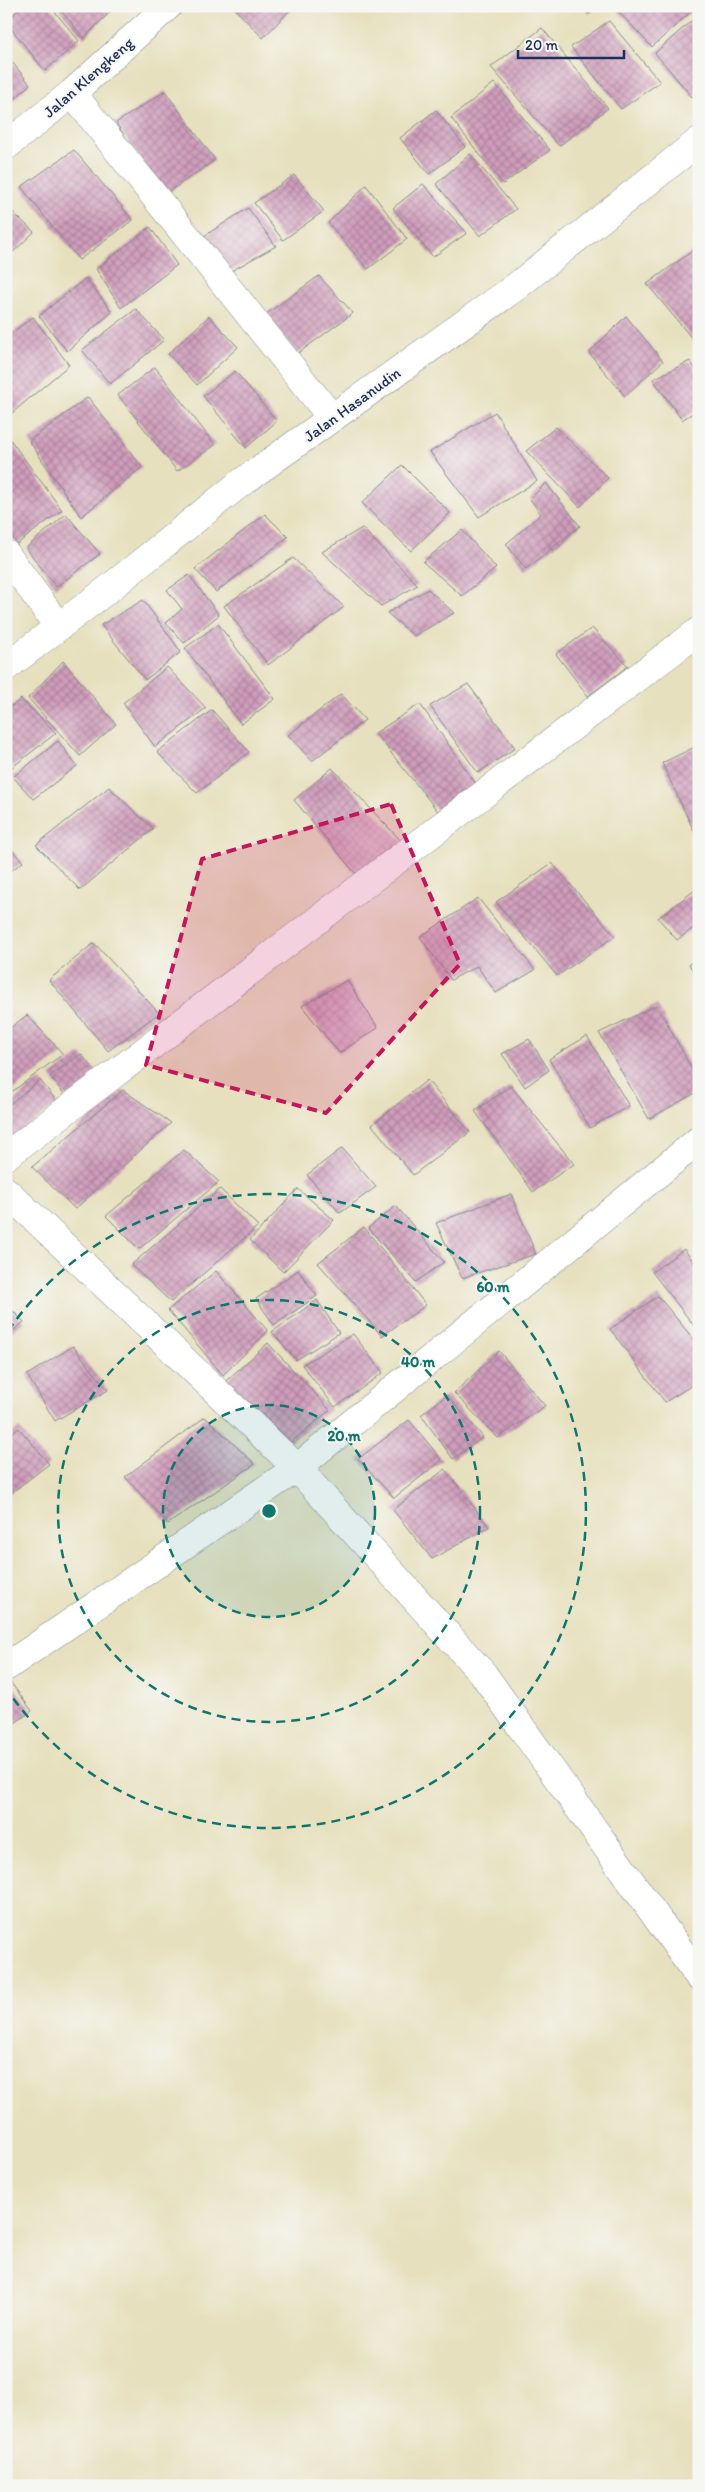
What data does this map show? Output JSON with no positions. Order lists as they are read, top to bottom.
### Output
{
  "streets": {
    "street": ["Jalan Klengkeng", "Jalan Hasanudin"]
  },
  "scale_bar": "20 m",
  "rings": ["60 m", "40 m", "20 m"]
}
